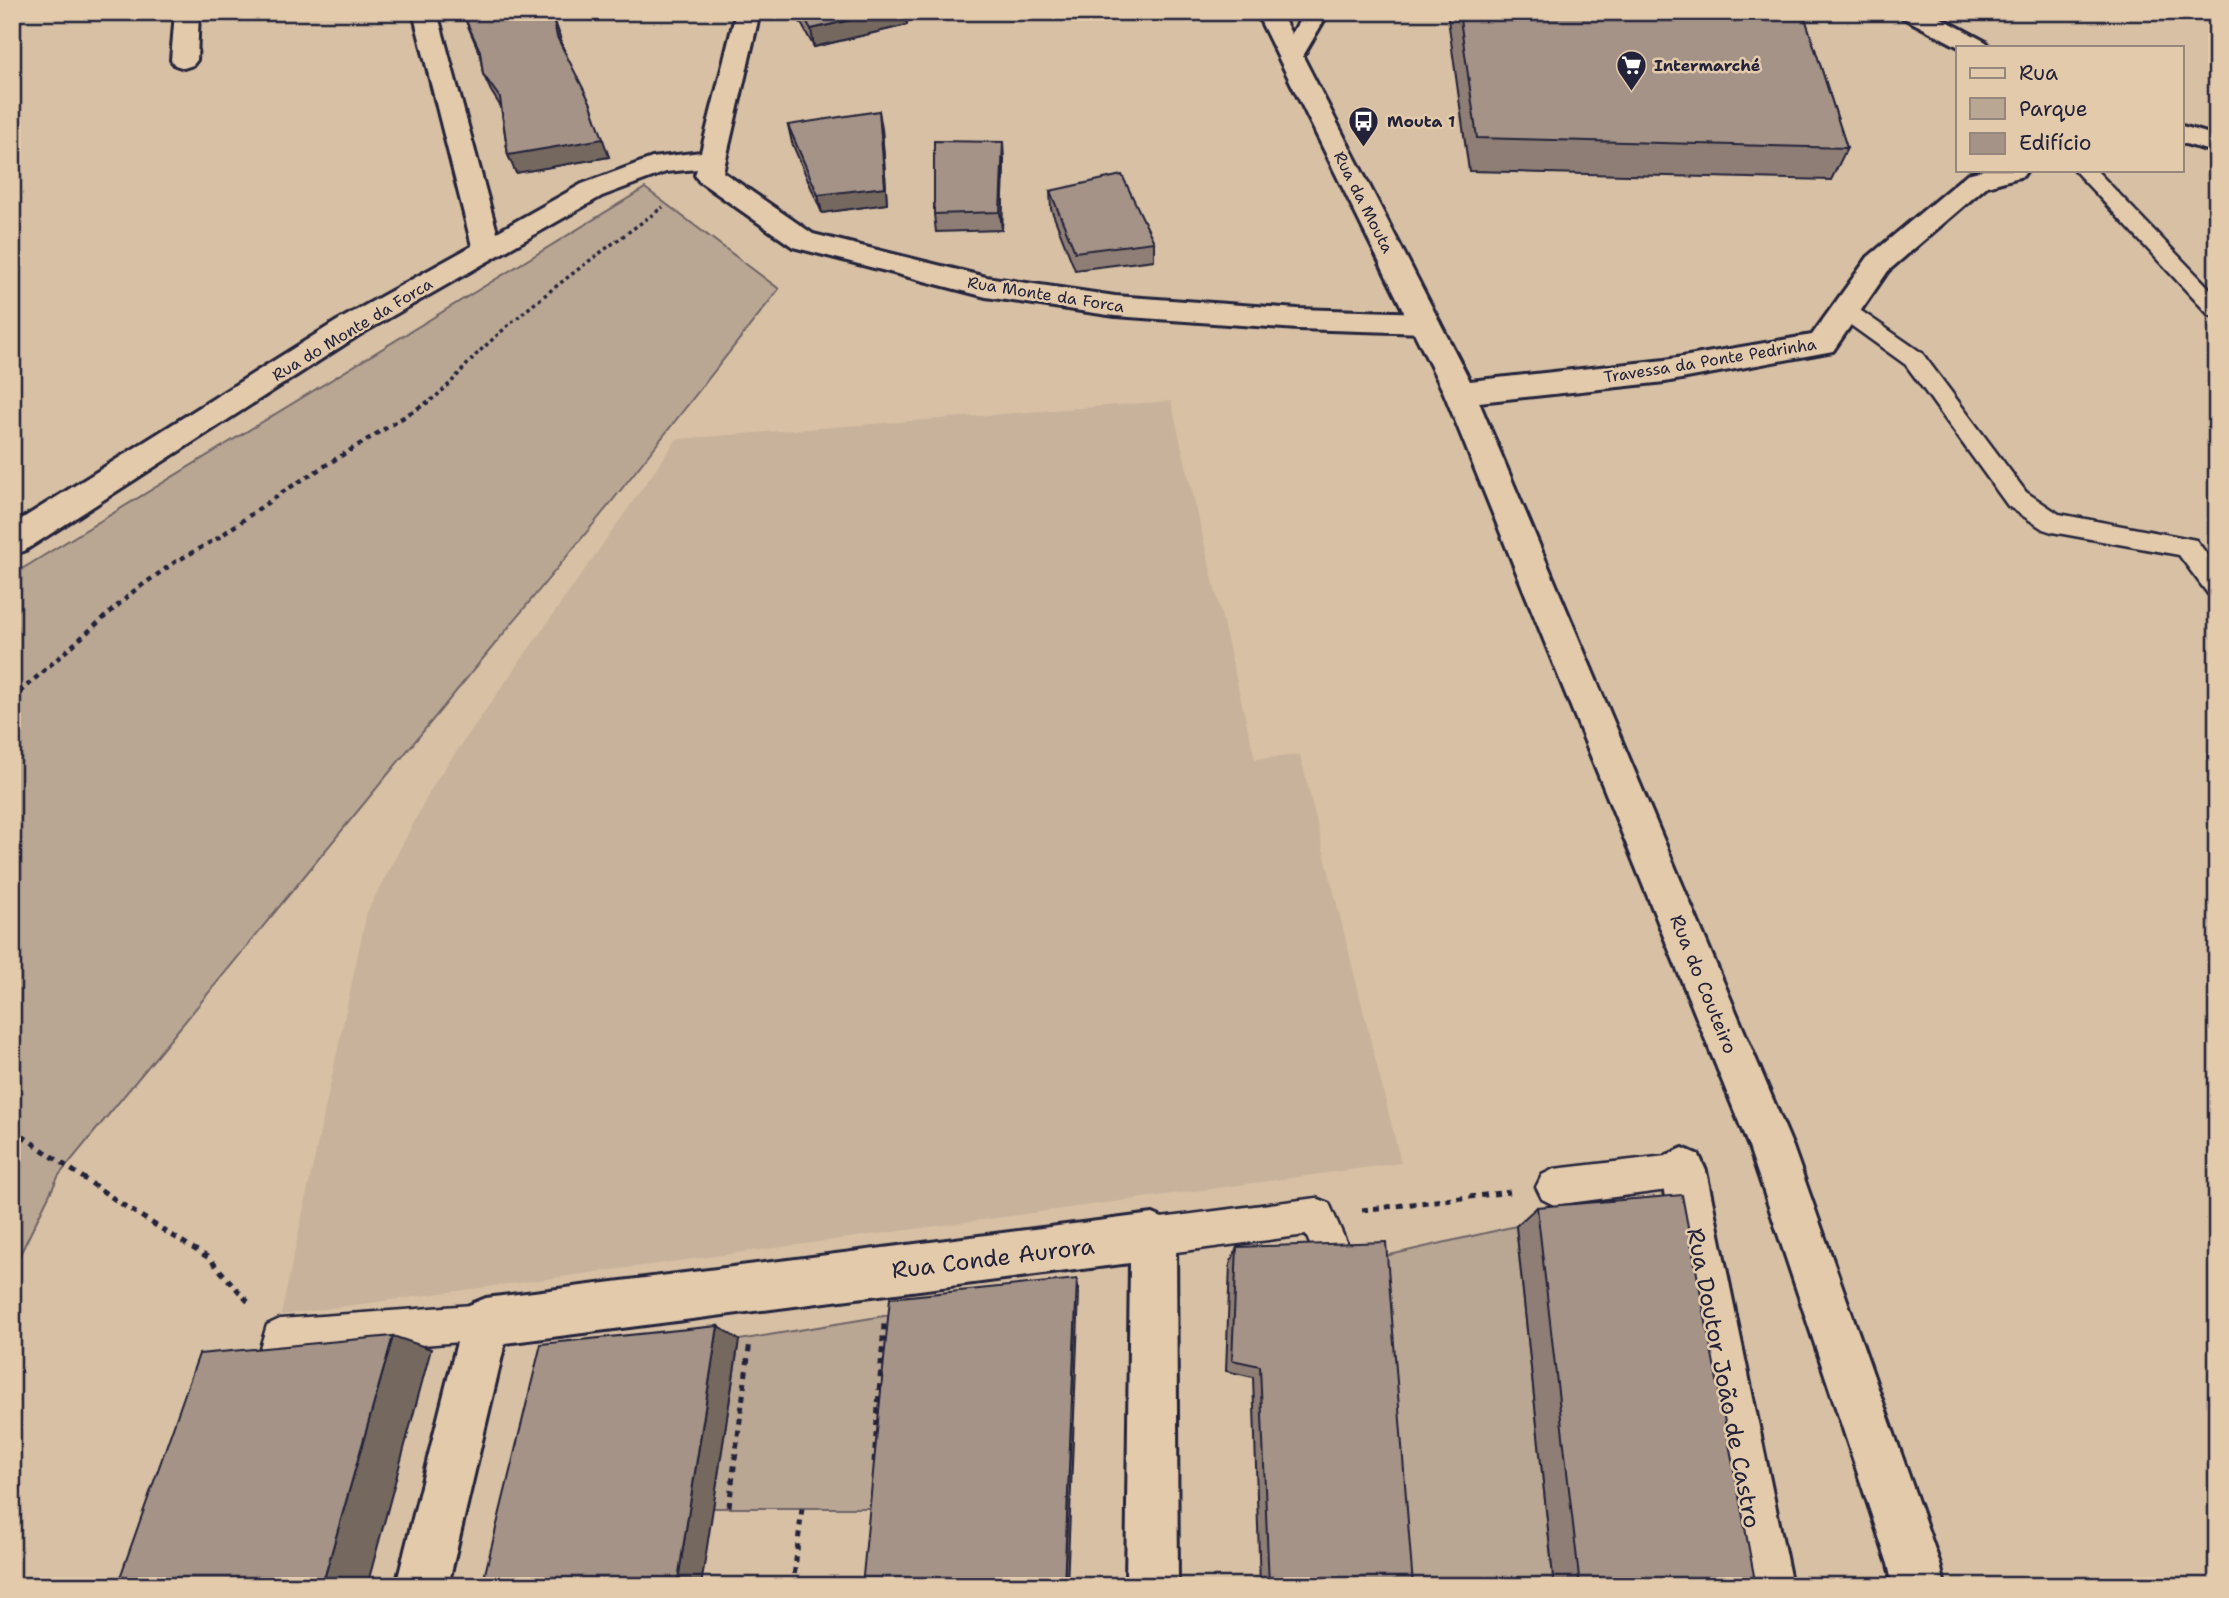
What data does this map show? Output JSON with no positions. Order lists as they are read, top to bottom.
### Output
{
  "streets": {
    "street": [
      "Rua da Mouta",
      "Rua Monte da Forca",
      "Rua do Monte da Forca",
      "Travessa da Ponte Pedrinha",
      "Rua do Couteiro",
      "Rua Conde Aurora",
      "Rua Doutor João de Castro"
    ]
  },
  "crossings": [
    ["Rua da Mouta", "Rua Monte da Forca"],
    ["Rua da Mouta", "Travessa da Ponte Pedrinha"],
    ["Rua da Mouta", "Rua do Couteiro"],
    ["Rua Monte da Forca", "Rua do Monte da Forca"],
    ["Travessa da Ponte Pedrinha", "Rua do Couteiro"]
  ],
  "places": {
    "supermarket": ["Intermarché"],
    "bus stop": ["Mouta 1"]
  },
  "legend": ["Rua", "Parque", "Edifício"]
}
